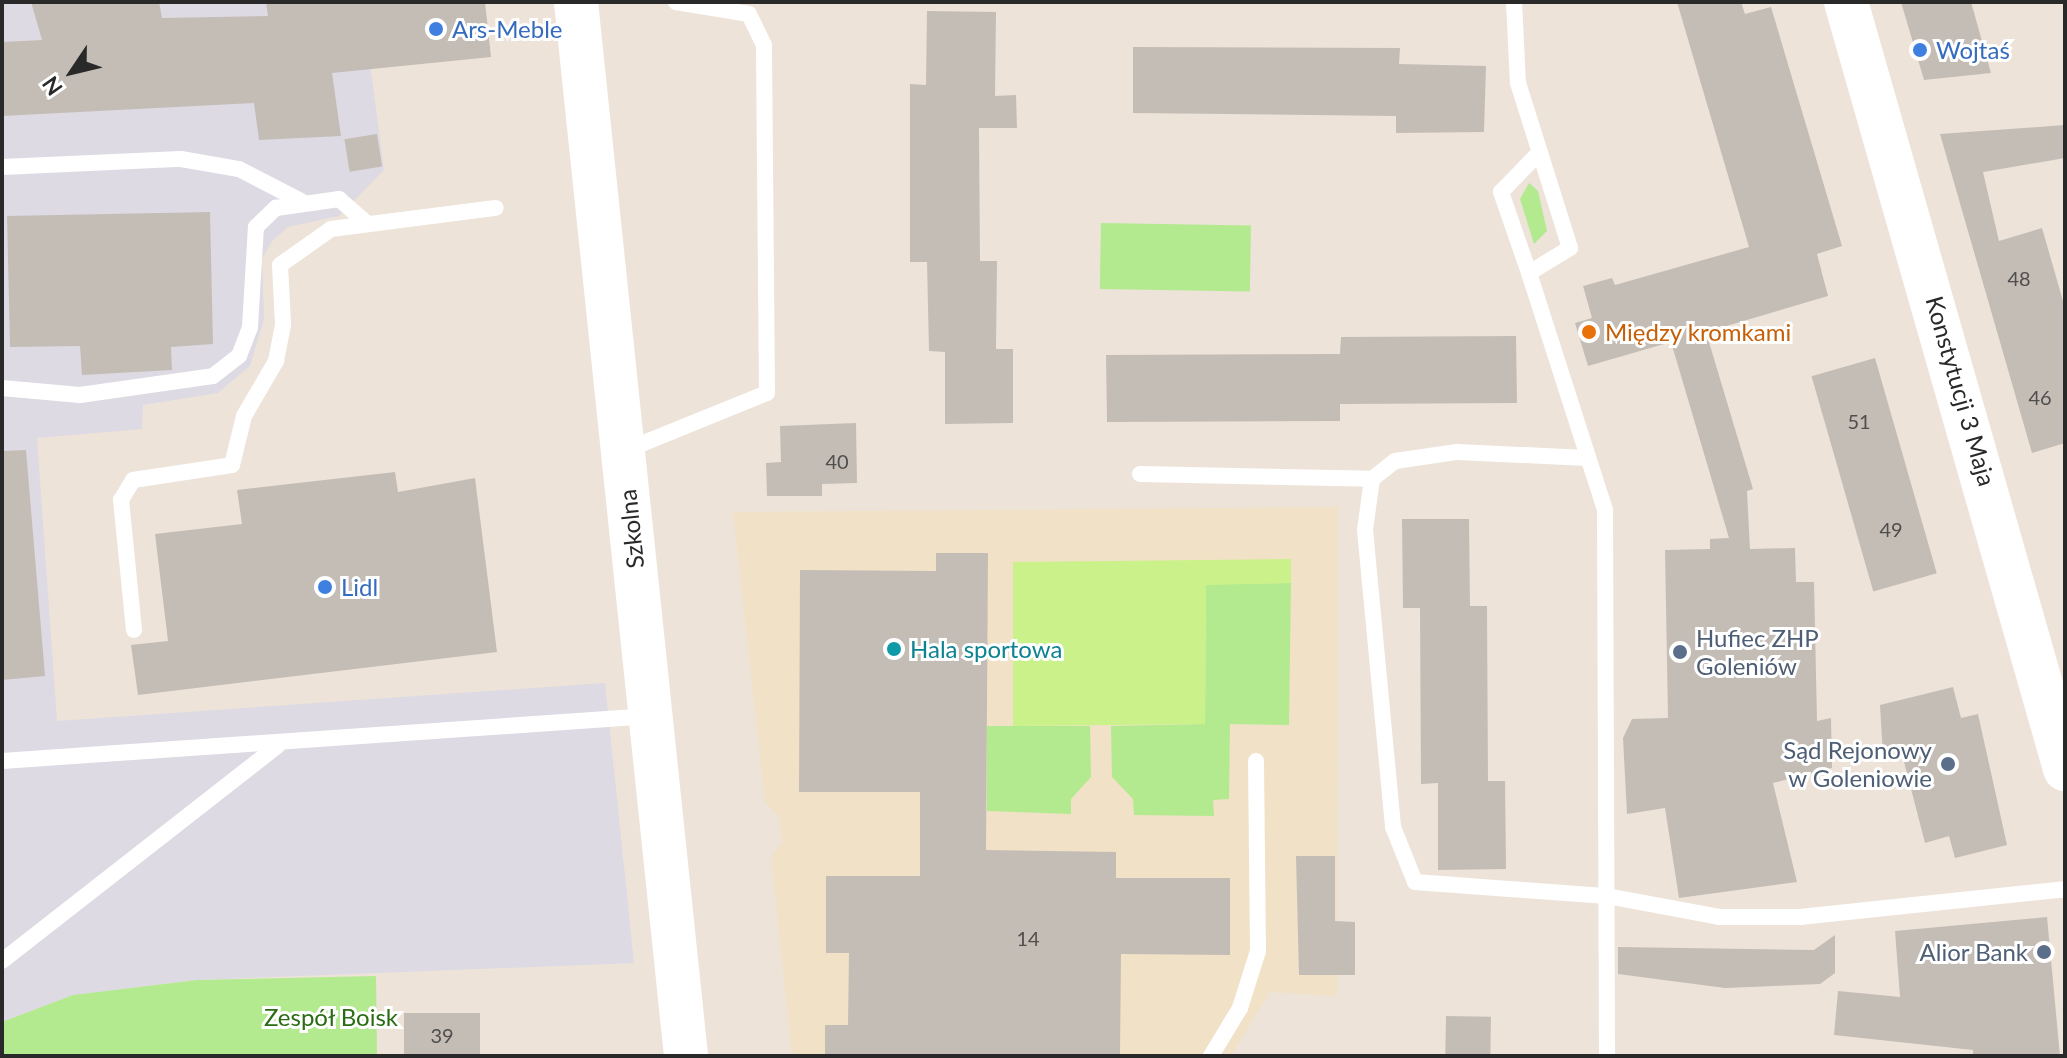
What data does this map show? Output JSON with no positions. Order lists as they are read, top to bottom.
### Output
{
  "streets": {
    "street": ["Konstytucji 3 Maja", "Szkolna"]
  },
  "parks": ["Zespół Boisk"],
  "places": [
    "Ars-Meble",
    "Wojtaś",
    "Między kromkami",
    "Lidl",
    "Hala sportowa",
    "Hufiec ZHP Goleniów",
    "Sąd Rejonowy w Goleniowie",
    "Alior Bank"
  ],
  "house_numbers": [
    "48",
    "46",
    "51",
    "40",
    "49",
    "14",
    "39"
  ],
  "north": "bottom left"
}
